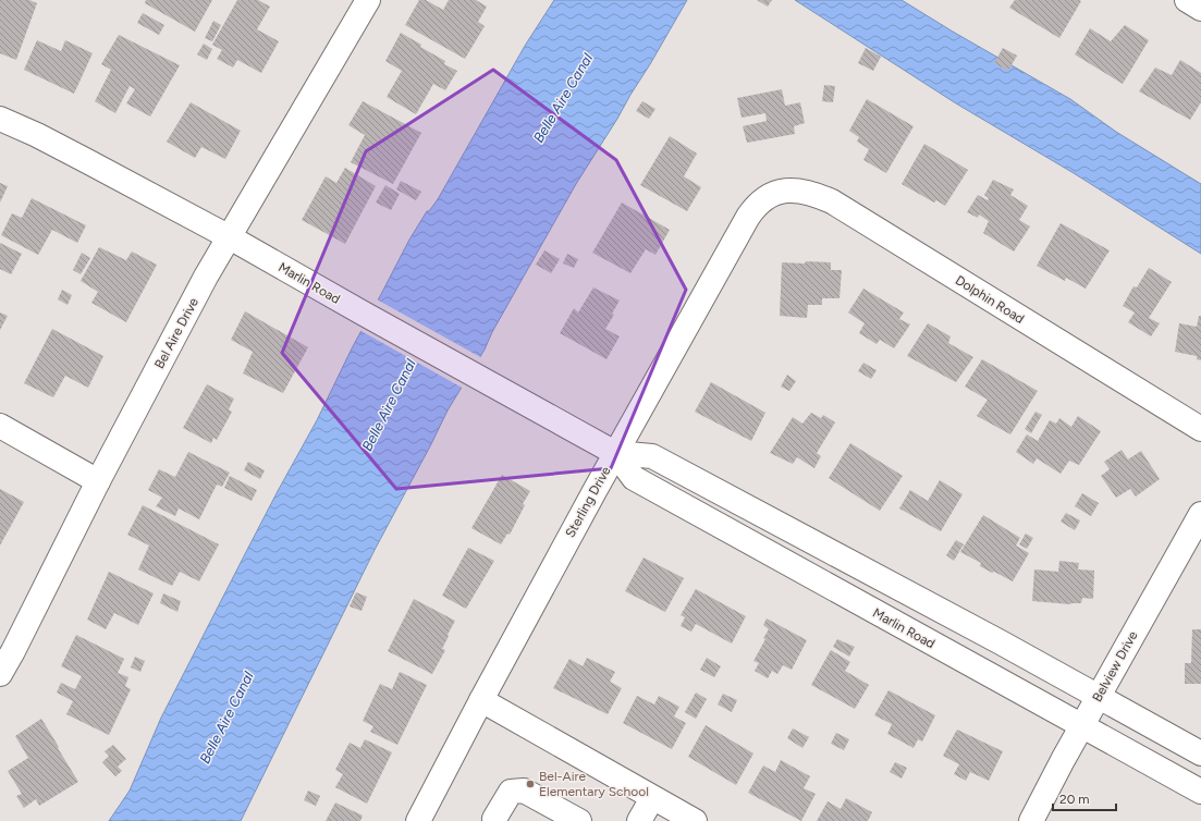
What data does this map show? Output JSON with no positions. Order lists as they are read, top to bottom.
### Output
{
  "streets": {
    "street": [
      "Marlin Road",
      "Dolphin Road",
      "Bel Aire Drive",
      "Sterling Drive",
      "Belview Drive"
    ]
  },
  "crossings": [
    ["Marlin Road", "Bel Aire Drive"],
    ["Marlin Road", "Sterling Drive"],
    ["Marlin Road", "Belview Drive"],
    ["Dolphin Road", "Sterling Drive"]
  ],
  "water": ["Belle Aire Canal"],
  "places": ["Bel-Aire Elementary School"],
  "scale_bar": "20 m"
}
